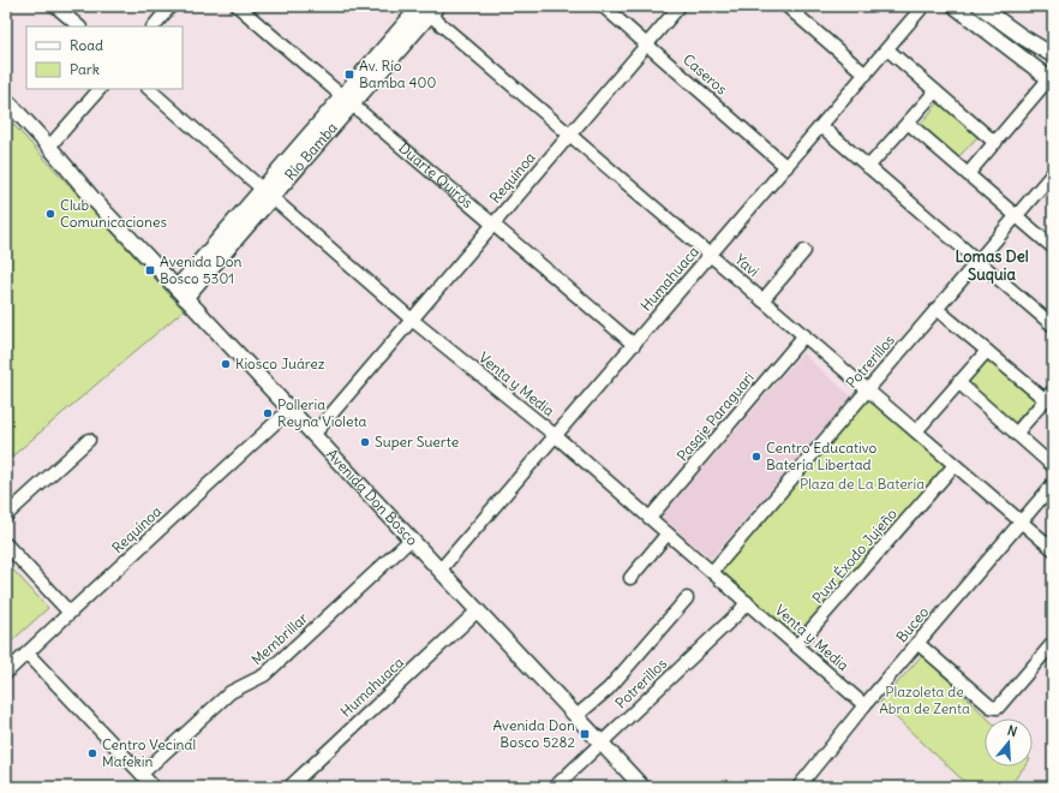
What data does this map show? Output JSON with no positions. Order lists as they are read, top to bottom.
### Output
{
  "streets": {
    "main road": ["Río Bamba", "Avenida Don Bosco"],
    "street": [
      "Caseros",
      "Duarte Quirós",
      "Requínoa",
      "Yavi",
      "Humahuaca",
      "Potrerillos",
      "Venta y Media",
      "Pasaje Paraguari",
      "Puvr Éxodo Jujeño",
      "Buceo",
      "Membrillar"
    ]
  },
  "crossings": [
    ["Caseros", "Requínoa"],
    ["Caseros", "Humahuaca"],
    ["Río Bamba", "Duarte Quirós"],
    ["Río Bamba", "Yavi"],
    ["Río Bamba", "Venta y Media"],
    ["Río Bamba", "Avenida Don Bosco"],
    ["Duarte Quirós", "Requínoa"],
    ["Duarte Quirós", "Humahuaca"],
    ["Requínoa", "Yavi"],
    ["Requínoa", "Venta y Media"],
    ["Requínoa", "Avenida Don Bosco"],
    ["Yavi", "Humahuaca"],
    ["Yavi", "Potrerillos"],
    ["Yavi", "Pasaje Paraguari"],
    ["Yavi", "Puvr Éxodo Jujeño"],
    ["Yavi", "Buceo"],
    ["Humahuaca", "Venta y Media"],
    ["Humahuaca", "Avenida Don Bosco"],
    ["Potrerillos", "Venta y Media"],
    ["Potrerillos", "Avenida Don Bosco"],
    ["Venta y Media", "Pasaje Paraguari"],
    ["Venta y Media", "Puvr Éxodo Jujeño"],
    ["Venta y Media", "Buceo"],
    ["Avenida Don Bosco", "Membrillar"]
  ],
  "districts": ["Lomas Del Suquia"],
  "parks": ["Plaza de La Batería", "Plazoleta de Abra de Zenta"],
  "places": {
    "transit": ["Av. Río Bamba 400", "Avenida Don Bosco 5301", "Avenida Don Bosco 5282"],
    "other": [
      "Club Comunicaciones",
      "Kiosco Juárez",
      "Polleria Reyna Violeta",
      "Super Suerte",
      "Centro Educativo Batería Libertad",
      "Centro Vecinal Mafekin"
    ]
  },
  "legend": ["Road", "Park"],
  "north": "top"
}
